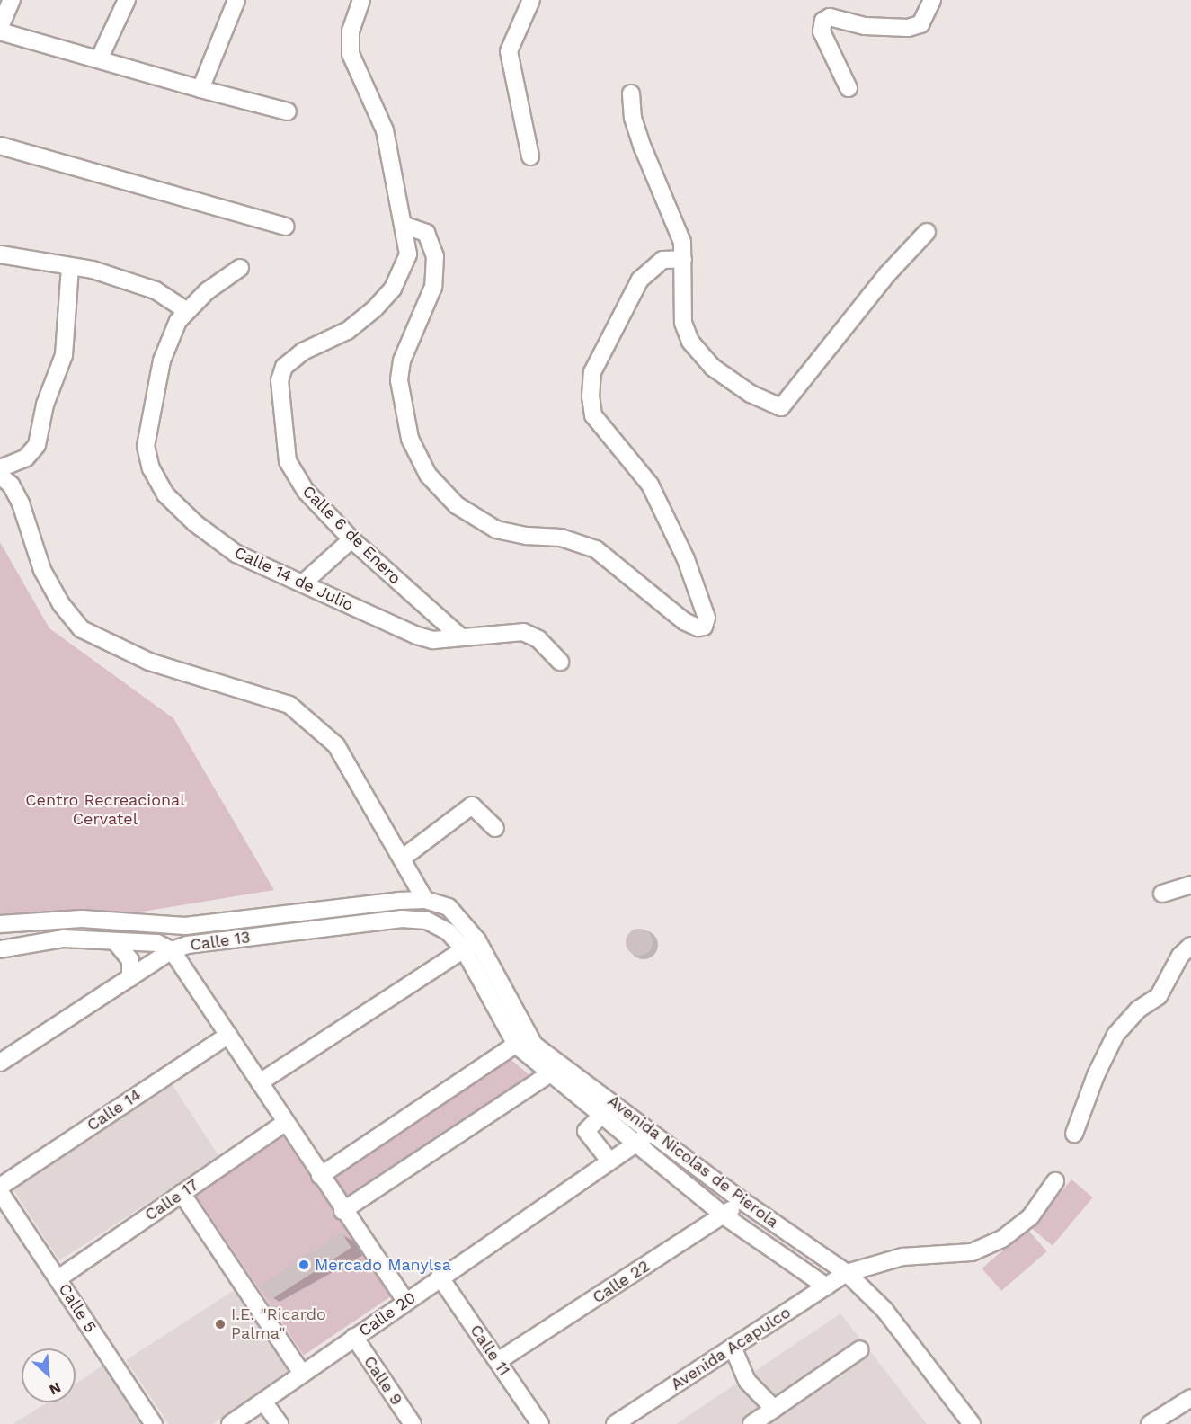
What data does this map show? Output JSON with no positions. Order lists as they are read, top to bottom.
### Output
{
  "streets": {
    "street": [
      "Calle 6 de Enero",
      "Calle 14 de Julio",
      "Calle 13",
      "Calle 14",
      "Avenida Nicolas de Pierola",
      "Calle 17",
      "Calle 22",
      "Calle 5",
      "Calle 20",
      "Avenida Acapulco",
      "Calle 11",
      "Calle 9"
    ]
  },
  "crossings": [
    ["Calle 6 de Enero", "Calle 14 de Julio"],
    ["Calle 13", "Avenida Nicolas de Pierola"],
    ["Avenida Nicolas de Pierola", "Calle 22"],
    ["Avenida Nicolas de Pierola", "Calle 20"],
    ["Avenida Nicolas de Pierola", "Avenida Acapulco"],
    ["Calle 17", "Calle 5"],
    ["Calle 22", "Calle 11"],
    ["Calle 20", "Calle 11"],
    ["Calle 20", "Calle 9"]
  ],
  "parks": ["Centro Recreacional Cervatel"],
  "places": ["Mercado Manylsa", "I.E. \"Ricardo Palma\""],
  "north": "bottom right"
}
